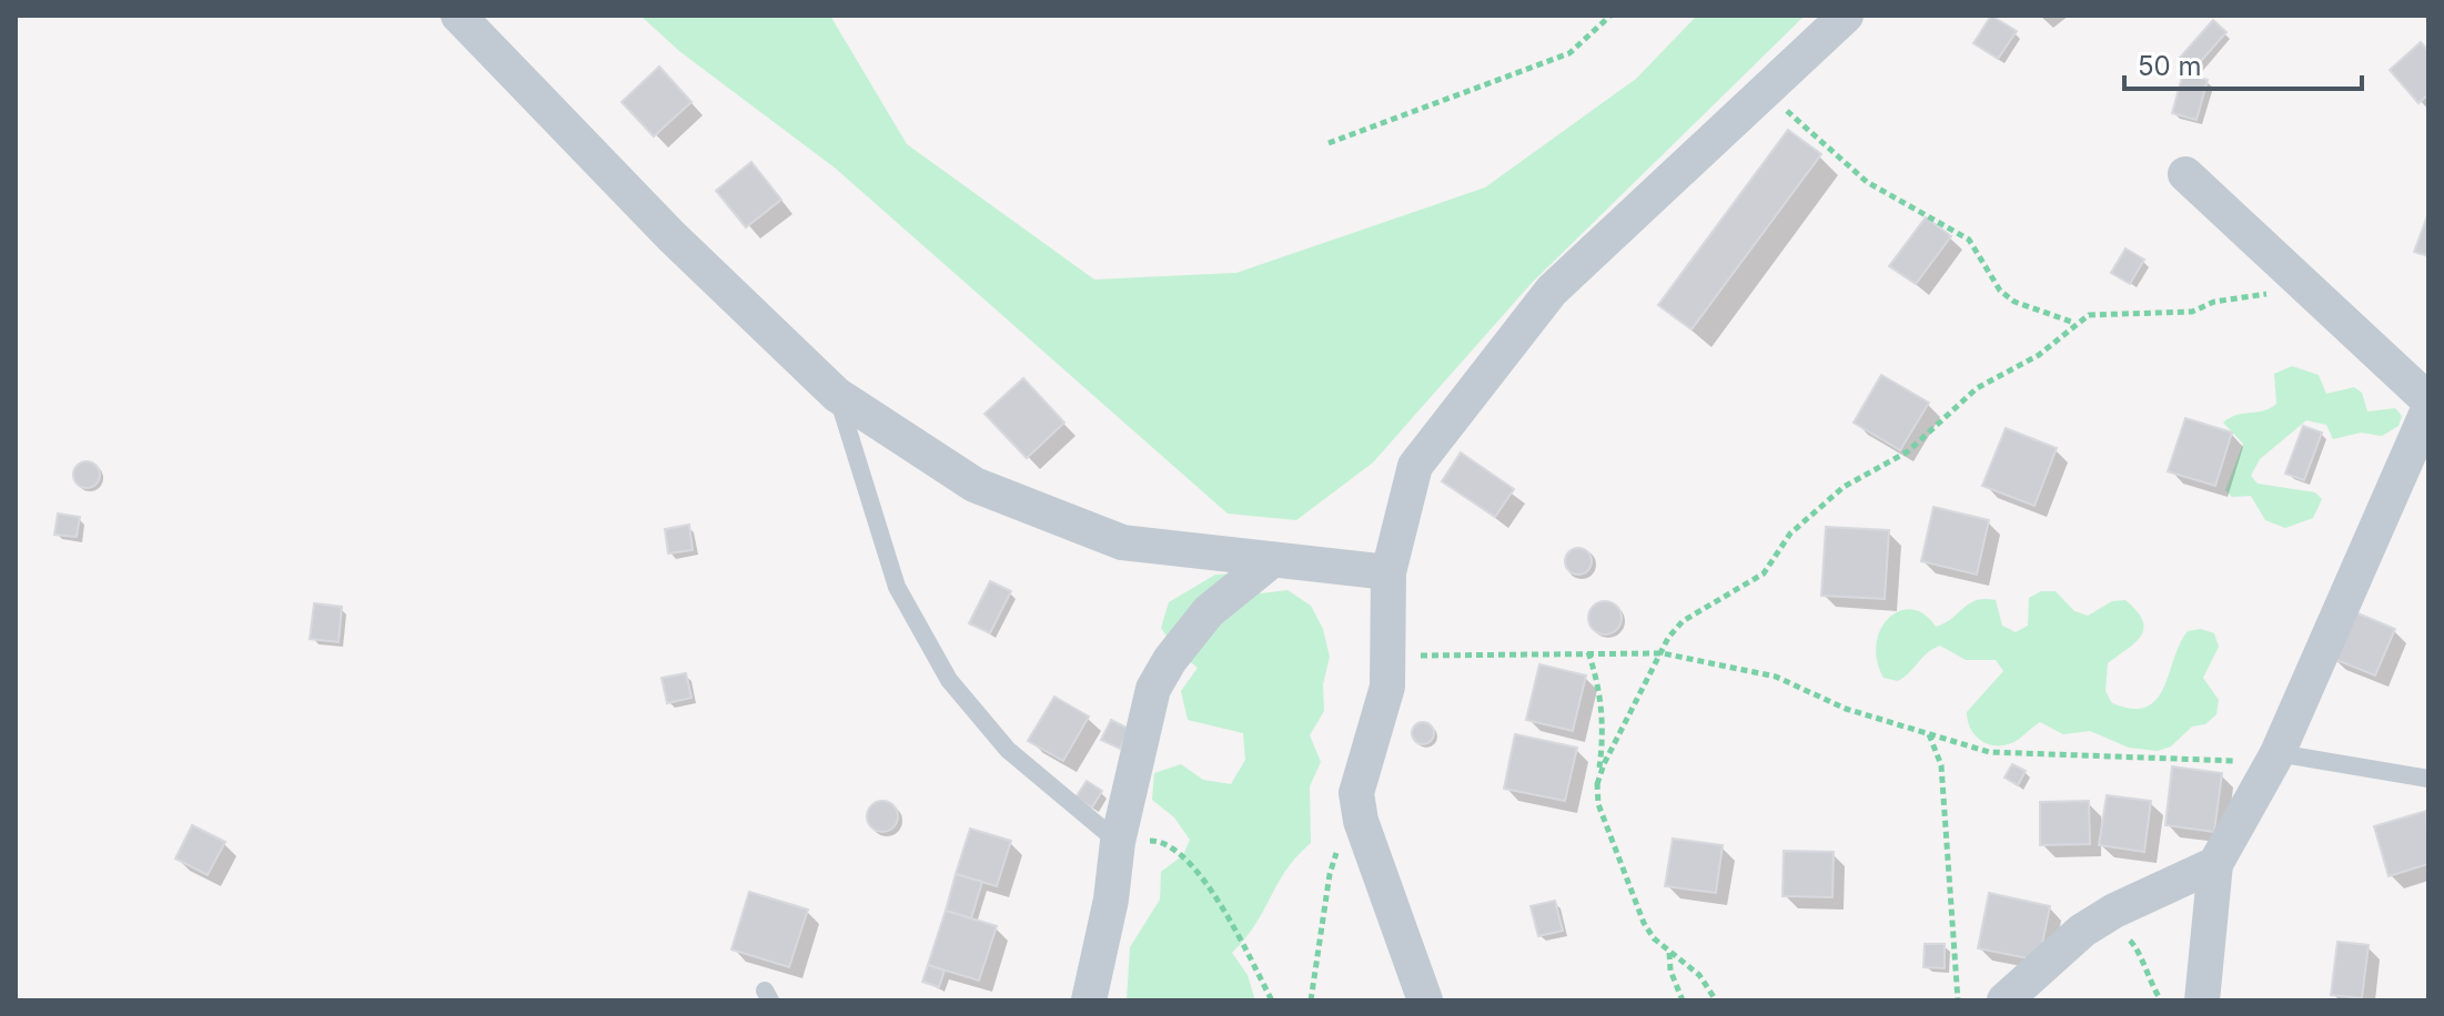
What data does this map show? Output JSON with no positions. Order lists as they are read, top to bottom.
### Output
{
  "scale_bar": "50 m"
}
